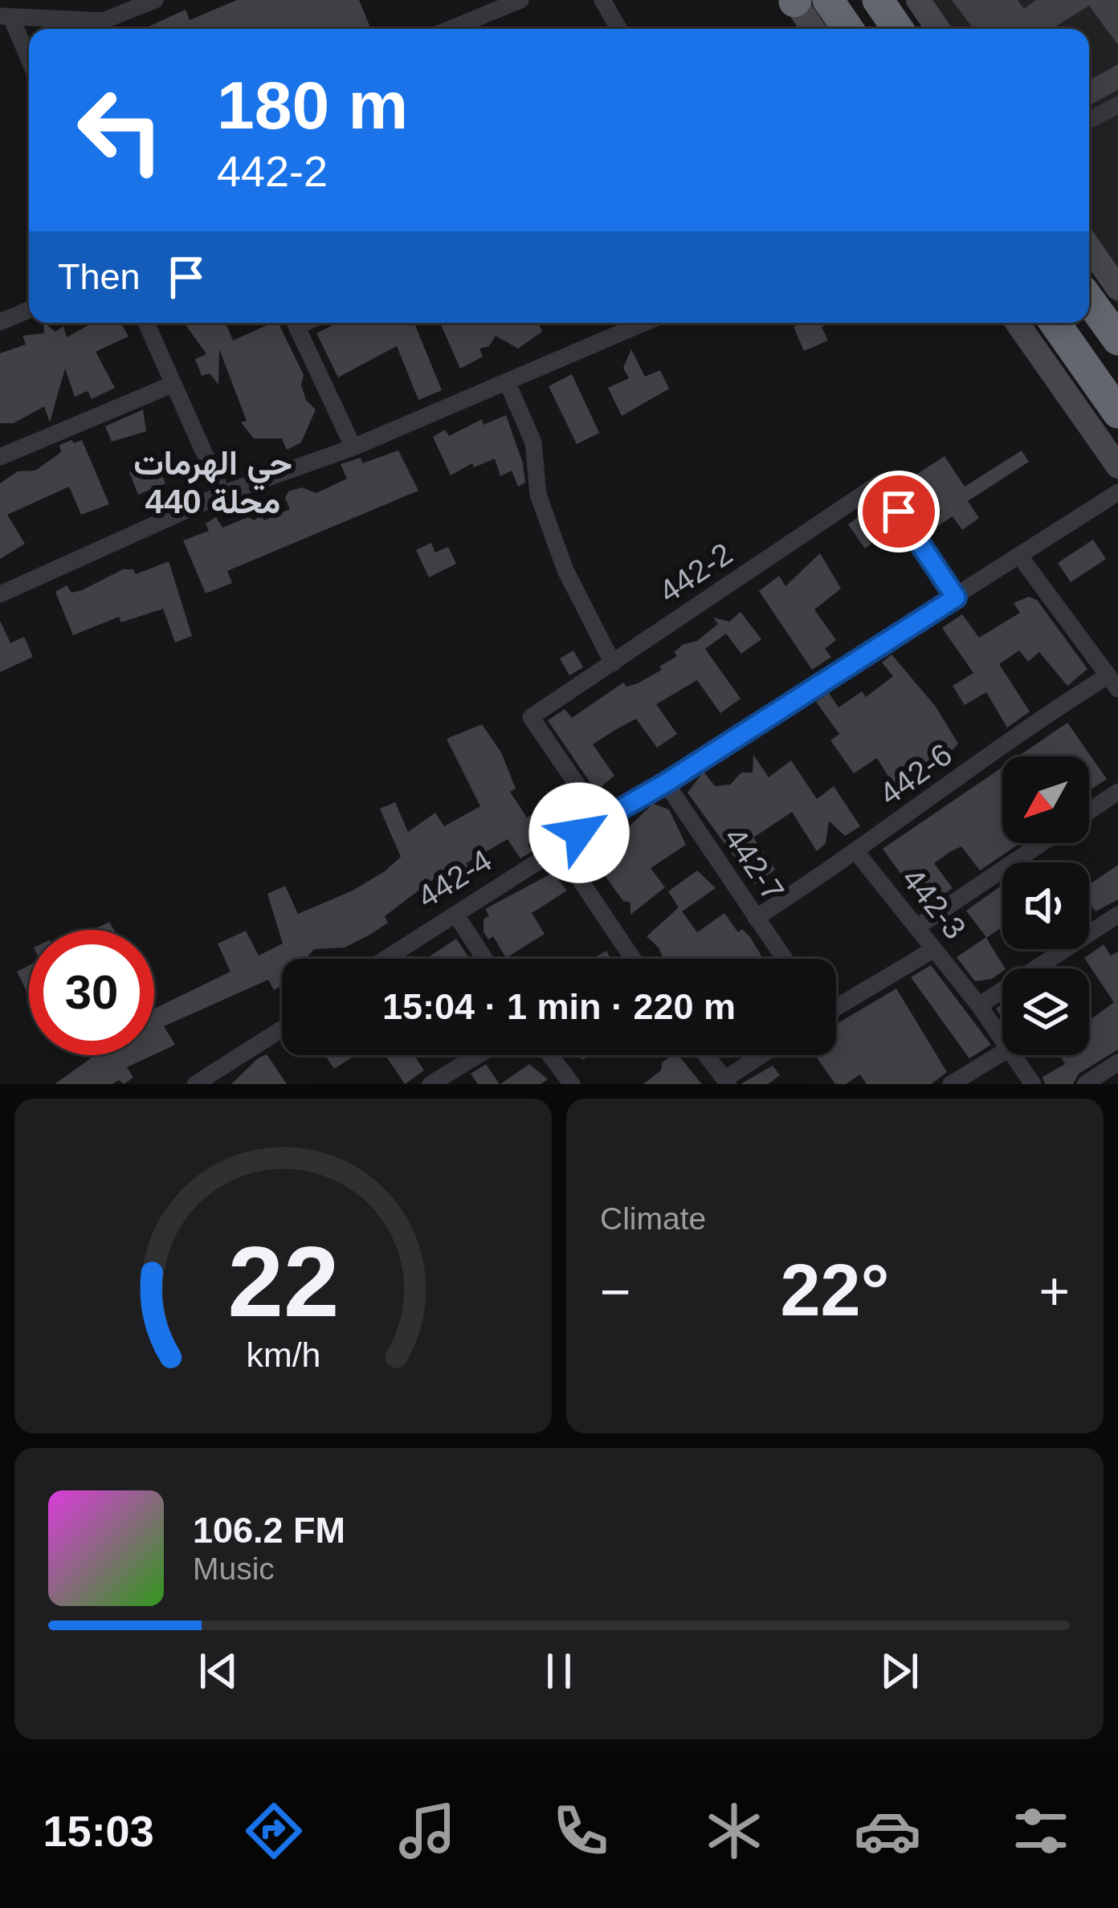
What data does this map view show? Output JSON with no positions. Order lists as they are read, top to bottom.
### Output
{
  "streets": {
    "street": [
      "442-2",
      "442-6",
      "442-7",
      "442-4",
      "442-3"
    ]
  },
  "crossings": [
    ["442-2", "442-4"],
    ["442-6", "442-7"],
    ["442-6", "442-3"],
    ["442-7", "442-4"]
  ],
  "districts": ["حي الهرمات محلة 440"],
  "north": "bottom left",
  "page": {
    "turn": ["180 m", "442-2"],
    "then": "Then",
    "limit": "30",
    "trip": "15:04 · 1 min · 220 m",
    "tile": "Climate",
    "heat": ["−", "22°", "+"],
    "song": ["106.2 FM", "Music"],
    "tabs": "15:03",
    "gauge": ["22", "km/h"]
  }
}
